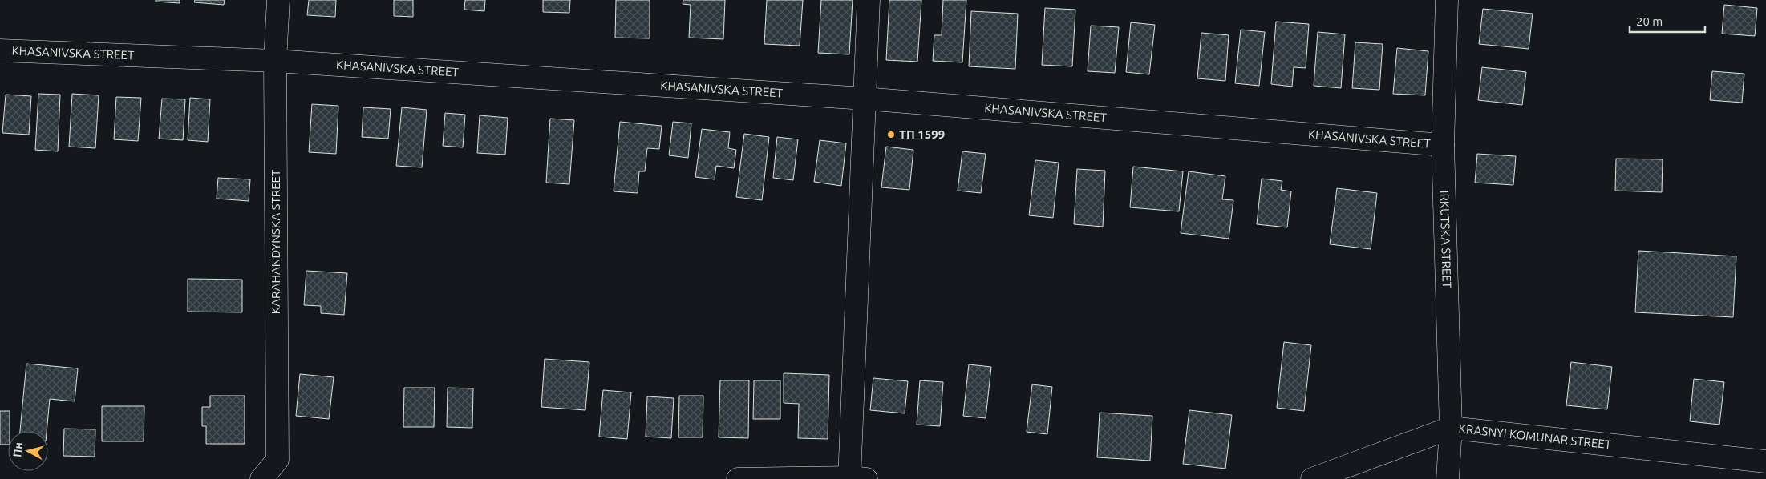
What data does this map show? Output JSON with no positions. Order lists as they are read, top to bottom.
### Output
{
  "streets": {
    "street": [
      "KHASANIVSKA STREET",
      "IRKUTSKA STREET",
      "KARAHANDYNSKA STREET",
      "KRASNYI KOMUNAR STREET"
    ]
  },
  "crossings": [
    ["KHASANIVSKA STREET", "IRKUTSKA STREET"],
    ["KHASANIVSKA STREET", "KARAHANDYNSKA STREET"],
    ["IRKUTSKA STREET", "KRASNYI KOMUNAR STREET"]
  ],
  "places": ["ТП 1599"],
  "scale_bar": "20 m",
  "north": "left"
}
